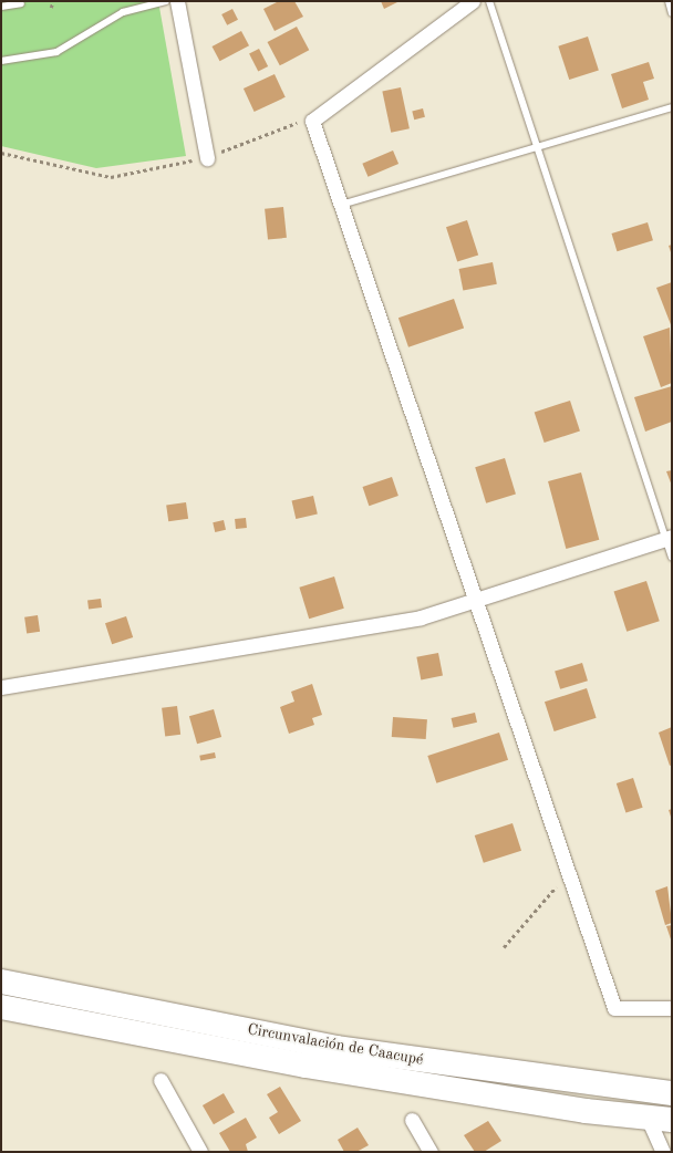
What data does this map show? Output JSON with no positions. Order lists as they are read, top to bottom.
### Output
{
  "streets": {
    "highway": ["Circunvalación de Caacupé"]
  }
}
